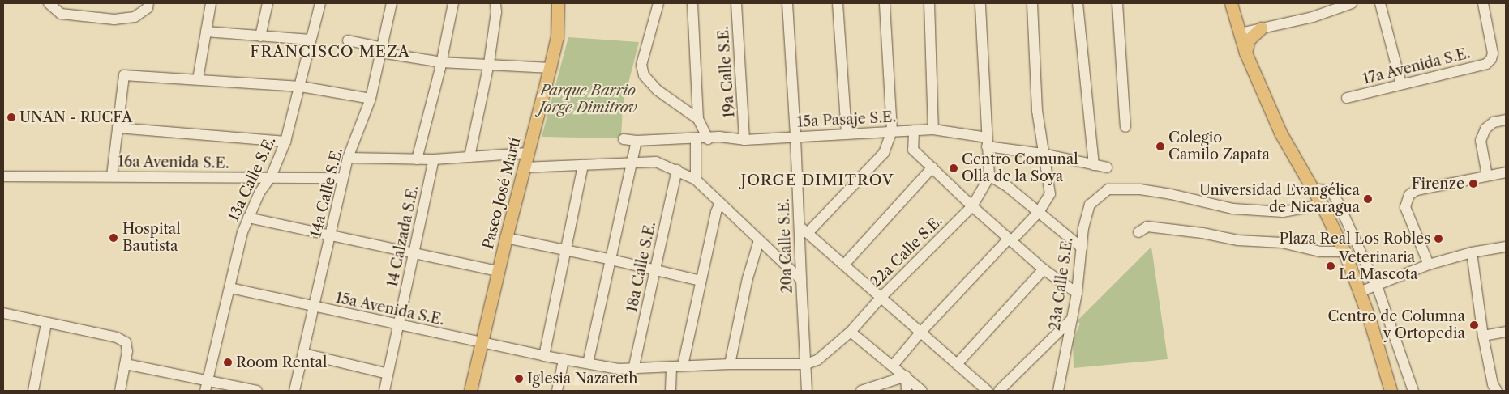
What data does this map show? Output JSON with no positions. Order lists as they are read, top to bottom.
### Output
{
  "streets": {
    "main road": ["Paseo José Martí"],
    "street": [
      "17a Avenida S.E.",
      "19a Calle S.E.",
      "15a Pasaje S.E.",
      "16a Avenida S.E.",
      "13a Calle S.E.",
      "14a Calle S.E.",
      "14 Calzada S.E.",
      "20a Calle S.E.",
      "22a Calle S.E.",
      "18a Calle S.E.",
      "23a Calle S.E.",
      "15a Avenida S.E."
    ]
  },
  "crossings": [
    ["19a Calle S.E.", "15a Pasaje S.E."],
    ["15a Pasaje S.E.", "20a Calle S.E."],
    ["16a Avenida S.E.", "13a Calle S.E."],
    ["16a Avenida S.E.", "14a Calle S.E."],
    ["13a Calle S.E.", "15a Avenida S.E."],
    ["14a Calle S.E.", "15a Avenida S.E."],
    ["Paseo José Martí", "15a Avenida S.E."],
    ["14 Calzada S.E.", "15a Avenida S.E."],
    ["20a Calle S.E.", "22a Calle S.E."],
    ["22a Calle S.E.", "18a Calle S.E."],
    ["22a Calle S.E.", "15a Avenida S.E."]
  ],
  "districts": ["FRANCISCO MEZA", "JORGE DIMITROV"],
  "parks": ["Parque Barrio Jorge Dimitrov"],
  "places": [
    "UNAN - RUCFA",
    "Colegio Camilo Zapata",
    "Centro Comunal Olla de la Soya",
    "Firenze",
    "Universidad Evangélica de Nicaragua",
    "Hospital Bautista",
    "Plaza Real Los Robles",
    "Veterinaria La Mascota",
    "Centro de Columna y Ortopedia",
    "Room Rental",
    "Iglesia Nazareth"
  ]
}
